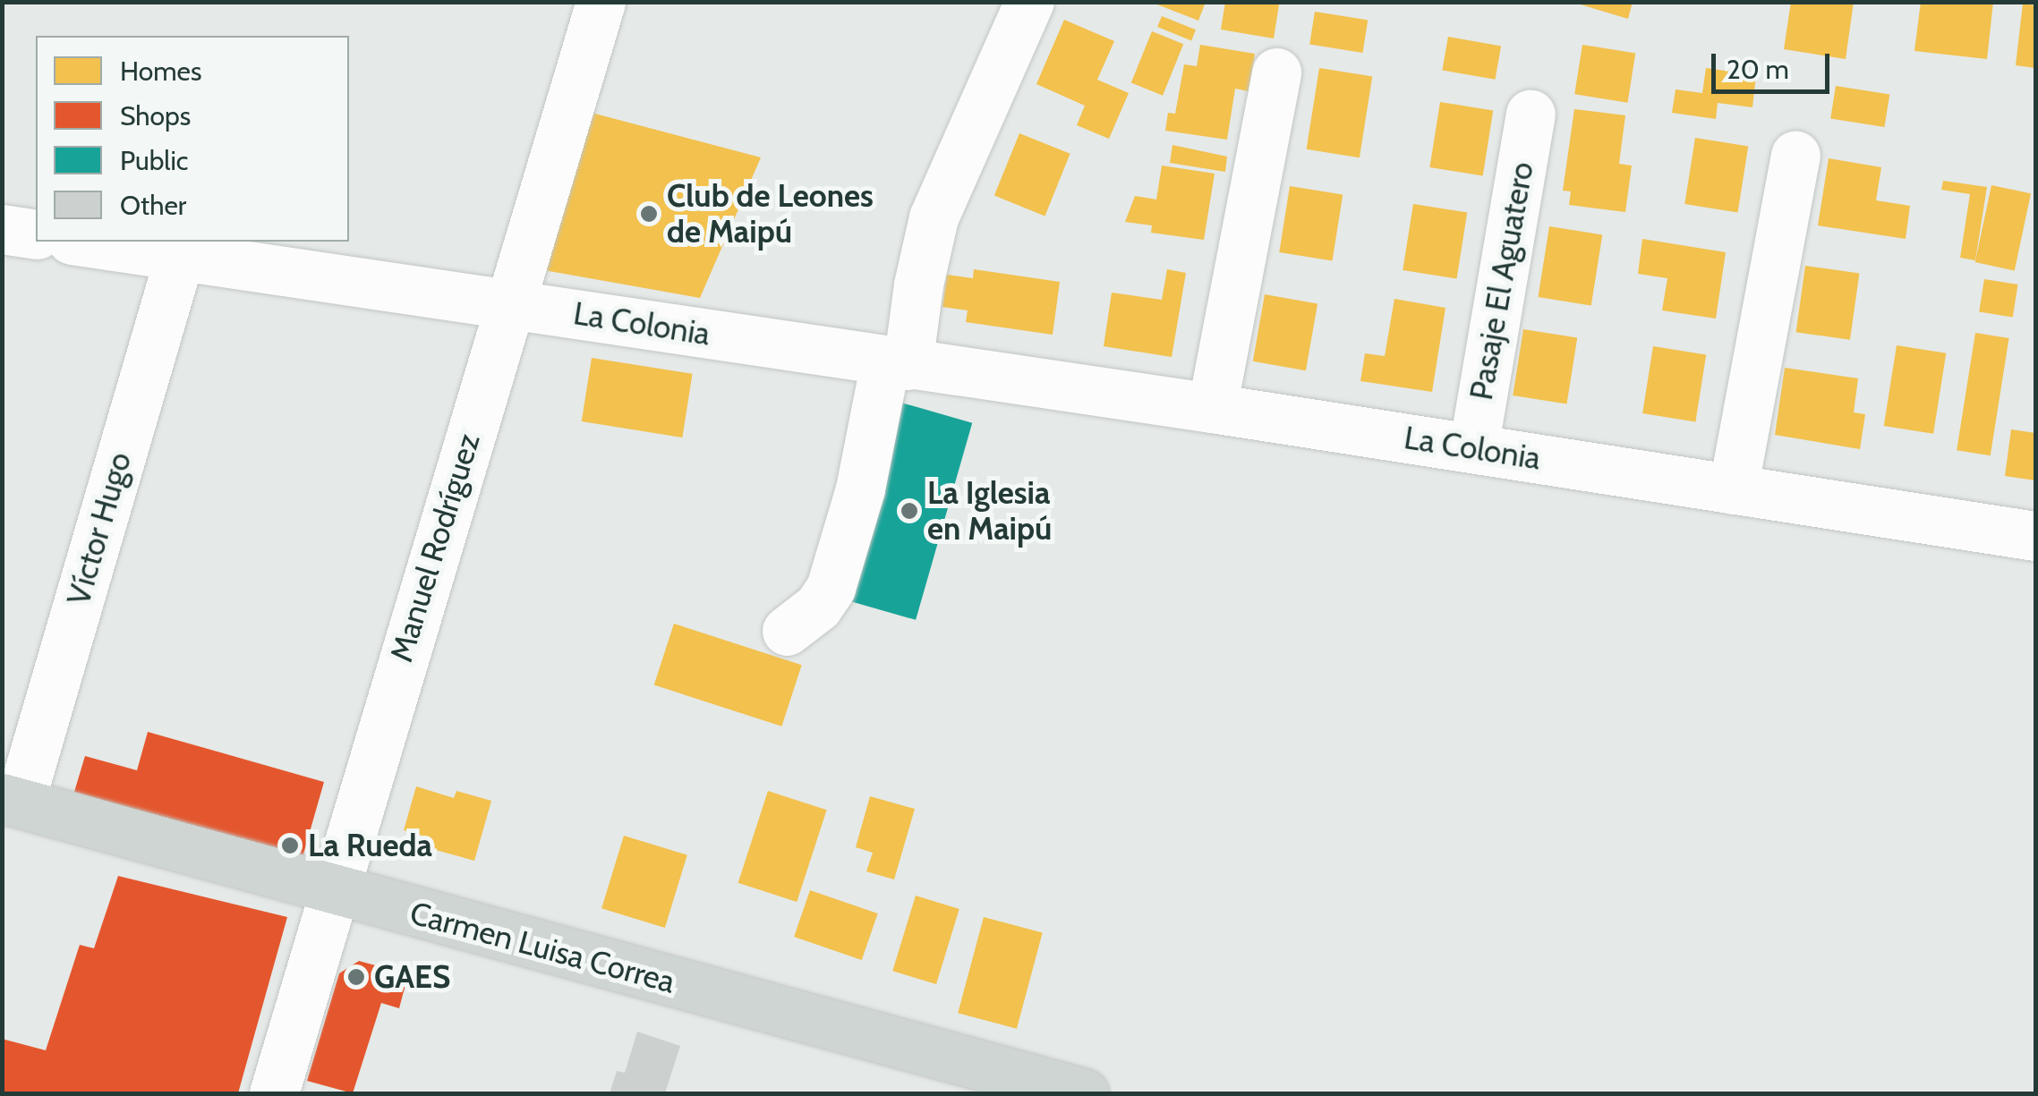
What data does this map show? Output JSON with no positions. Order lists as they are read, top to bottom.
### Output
{
  "streets": {
    "main road": ["Carmen Luisa Correa"],
    "street": [
      "Pasaje El Aguatero",
      "La Colonia",
      "Víctor Hugo",
      "Manuel Rodríguez"
    ]
  },
  "crossings": [
    ["Pasaje El Aguatero", "La Colonia"],
    ["La Colonia", "Víctor Hugo"],
    ["La Colonia", "Manuel Rodríguez"],
    ["Víctor Hugo", "Carmen Luisa Correa"],
    ["Manuel Rodríguez", "Carmen Luisa Correa"]
  ],
  "places": [
    "Club de Leones de Maipú",
    "La Iglesia en Maipú",
    "La Rueda",
    "GAES"
  ],
  "legend": [
    "Homes",
    "Shops",
    "Public",
    "Other"
  ],
  "scale_bar": "20 m"
}
